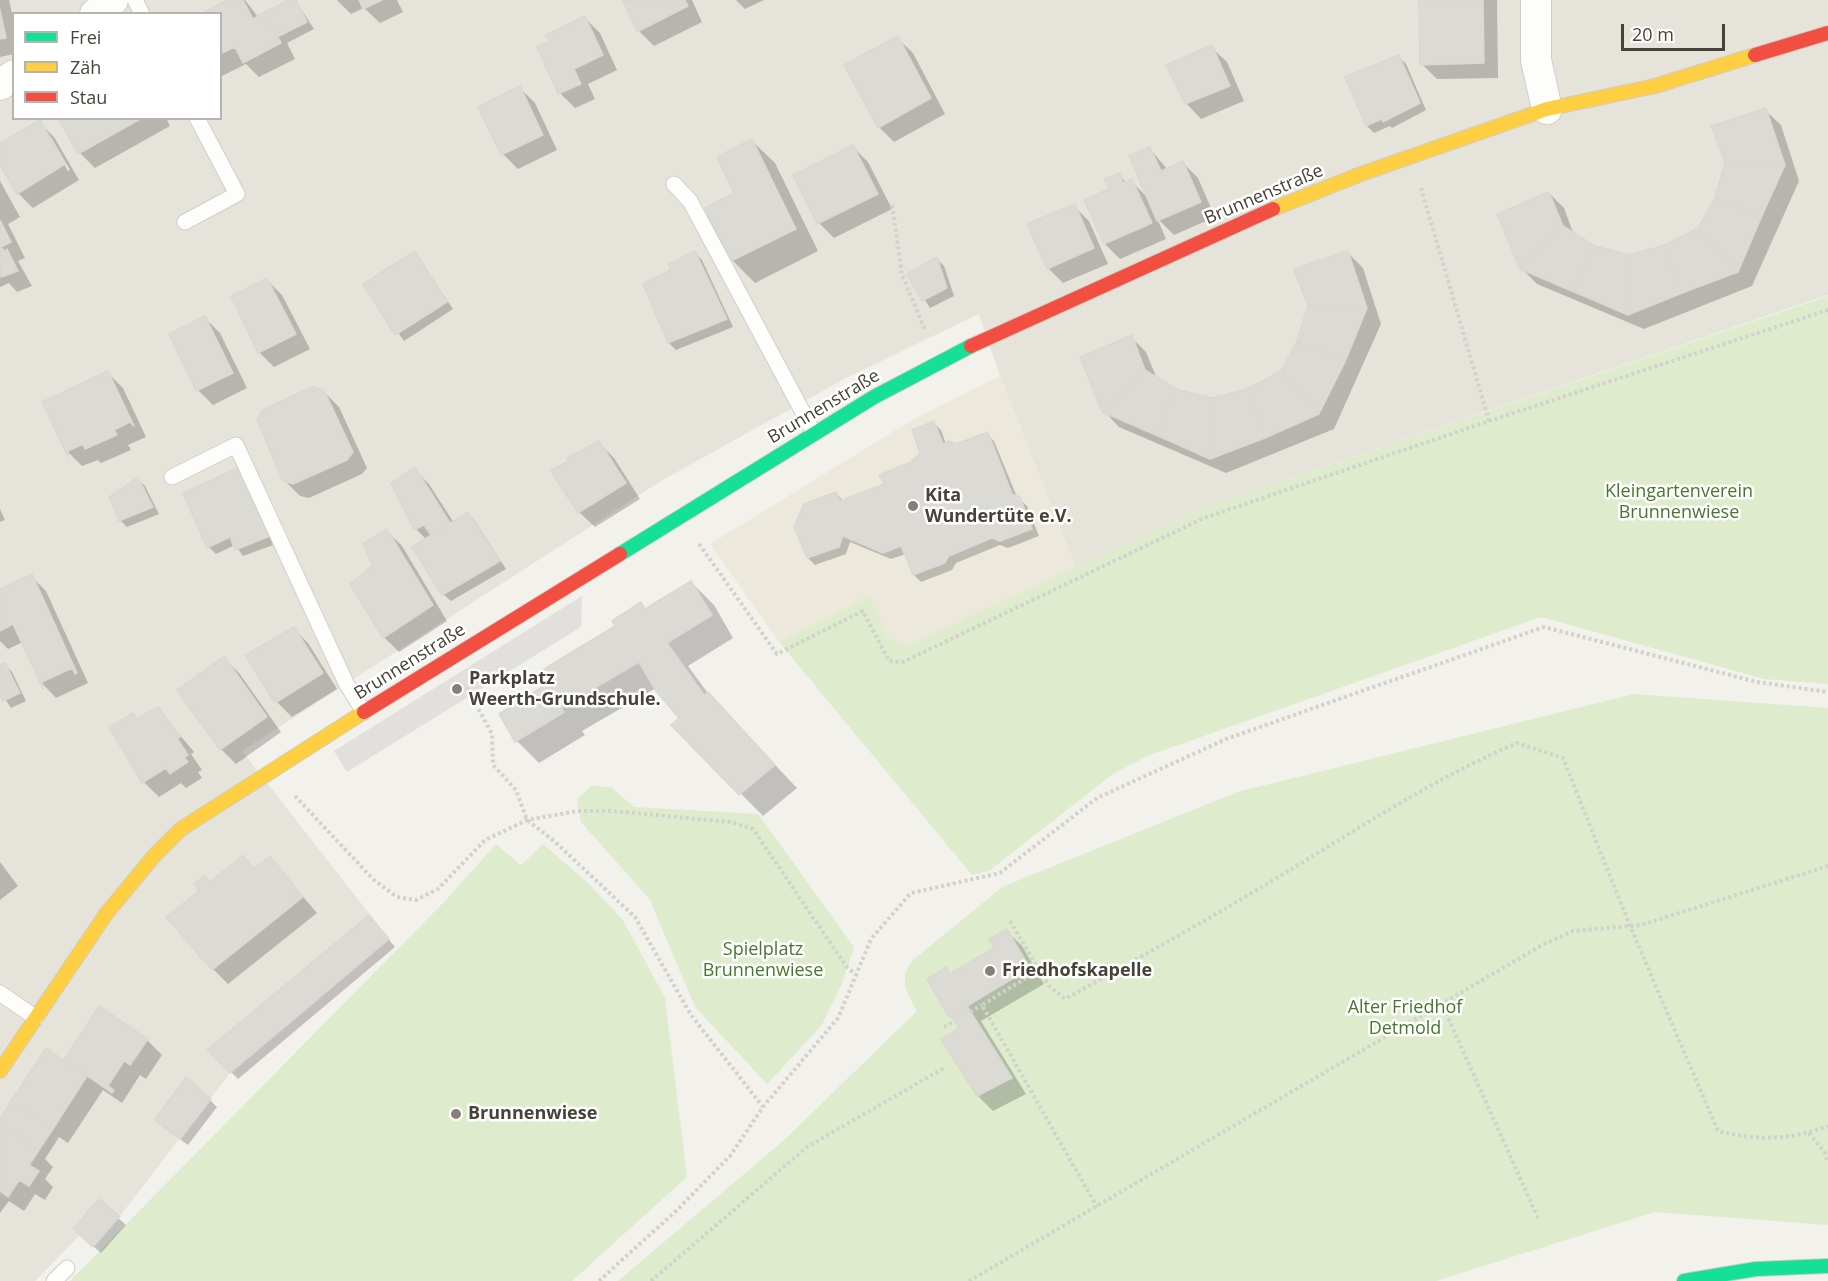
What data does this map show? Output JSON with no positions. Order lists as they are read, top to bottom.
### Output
{
  "streets": {
    "street": ["Brunnenstraße"]
  },
  "parks": ["Kleingartenverein Brunnenwiese", "Spielplatz Brunnenwiese", "Alter Friedhof Detmold"],
  "places": [
    "Kita Wundertüte e.V.",
    "Parkplatz Weerth-Grundschule.",
    "Friedhofskapelle",
    "Brunnenwiese"
  ],
  "legend": ["Frei", "Zäh", "Stau"],
  "scale_bar": "20 m"
}
